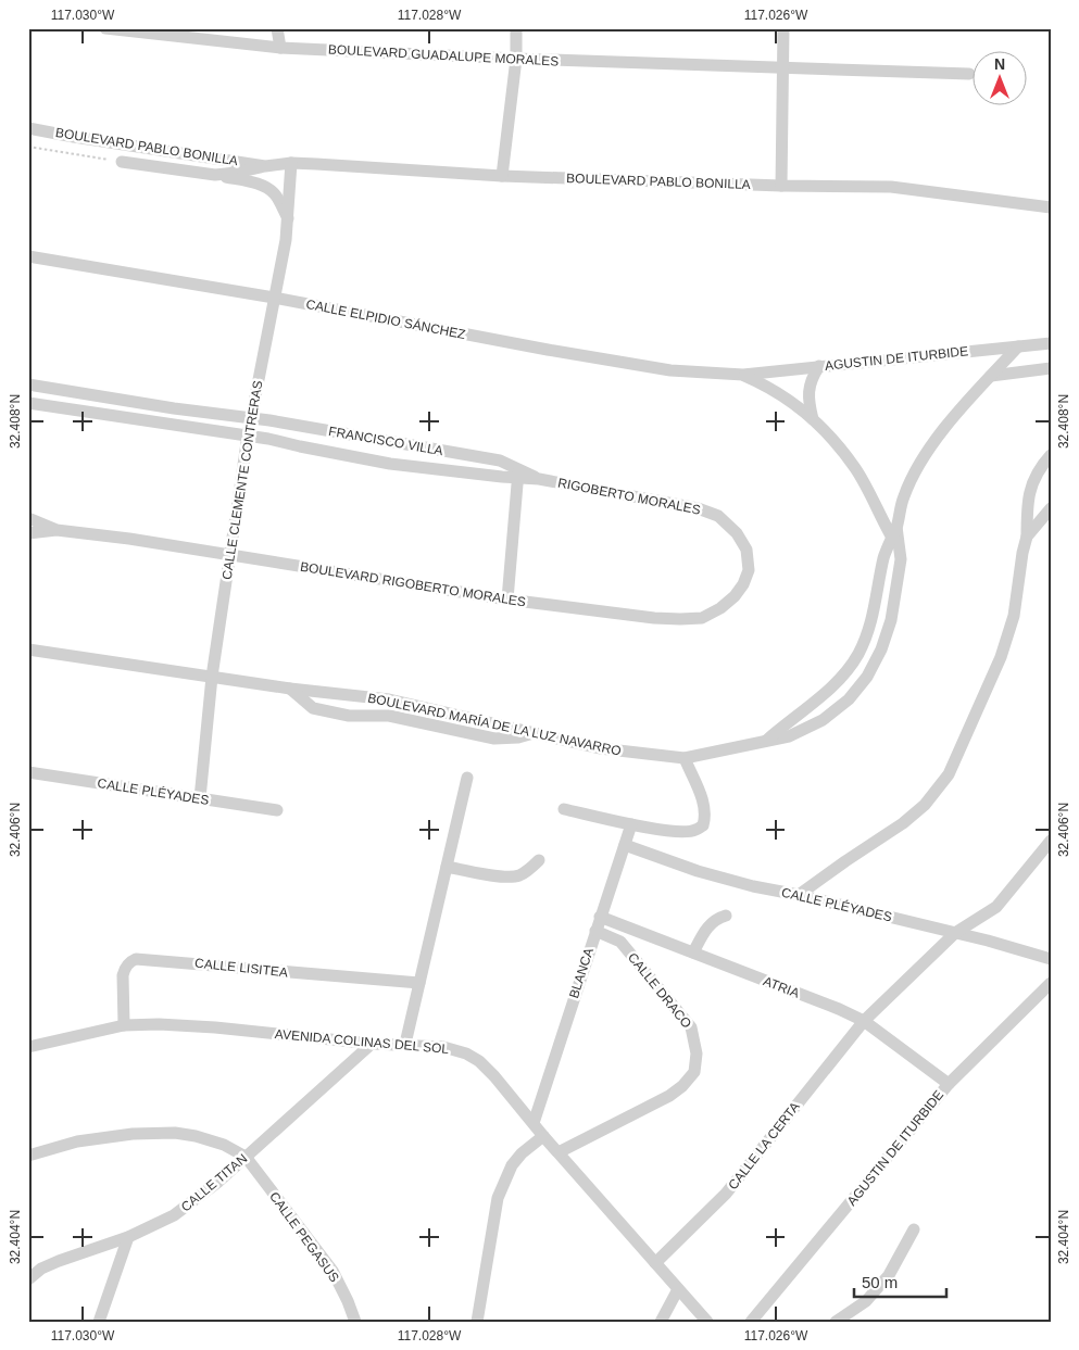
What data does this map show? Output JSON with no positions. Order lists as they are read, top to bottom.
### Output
{
  "streets": {
    "street": [
      "BOULEVARD GUADALUPE MORALES",
      "BOULEVARD PABLO BONILLA",
      "CALLE ELPIDIO SÁNCHEZ",
      "AGUSTIN DE ITURBIDE",
      "FRANCISCO VILLA",
      "CALLE CLEMENTE CONTRERAS",
      "RIGOBERTO MORALES",
      "BOULEVARD RIGOBERTO MORALES",
      "BOULEVARD MARÍA DE LA LUZ NAVARRO",
      "CALLE PLÉYADES",
      "CALLE LISITEA",
      "BLANCA",
      "ATRIA",
      "CALLE DRACO",
      "AVENIDA COLINAS DEL SOL",
      "CALLE LA CERTA",
      "CALLE TITAN",
      "CALLE PEGASUS"
    ]
  },
  "crossings": [
    ["BOULEVARD PABLO BONILLA", "CALLE CLEMENTE CONTRERAS"],
    ["CALLE ELPIDIO SÁNCHEZ", "AGUSTIN DE ITURBIDE"],
    ["CALLE ELPIDIO SÁNCHEZ", "CALLE CLEMENTE CONTRERAS"],
    ["AGUSTIN DE ITURBIDE", "BOULEVARD MARÍA DE LA LUZ NAVARRO"],
    ["AGUSTIN DE ITURBIDE", "ATRIA"],
    ["FRANCISCO VILLA", "CALLE CLEMENTE CONTRERAS"],
    ["FRANCISCO VILLA", "RIGOBERTO MORALES"],
    ["CALLE CLEMENTE CONTRERAS", "BOULEVARD RIGOBERTO MORALES"],
    ["CALLE CLEMENTE CONTRERAS", "BOULEVARD MARÍA DE LA LUZ NAVARRO"],
    ["CALLE CLEMENTE CONTRERAS", "CALLE PLÉYADES"],
    ["RIGOBERTO MORALES", "BOULEVARD RIGOBERTO MORALES"],
    ["CALLE PLÉYADES", "BLANCA"],
    ["CALLE LISITEA", "AVENIDA COLINAS DEL SOL"],
    ["BLANCA", "ATRIA"],
    ["BLANCA", "CALLE DRACO"],
    ["BLANCA", "AVENIDA COLINAS DEL SOL"],
    ["ATRIA", "CALLE LA CERTA"],
    ["CALLE DRACO", "AVENIDA COLINAS DEL SOL"],
    ["AVENIDA COLINAS DEL SOL", "CALLE LA CERTA"],
    ["AVENIDA COLINAS DEL SOL", "CALLE TITAN"],
    ["CALLE TITAN", "CALLE PEGASUS"]
  ],
  "scale_bar": "50 m",
  "north": "top",
  "coordinates": [
    "117.030°W",
    "117.028°W",
    "117.026°W",
    "32.408°N",
    "32.406°N",
    "32.404°N"
  ]
}
